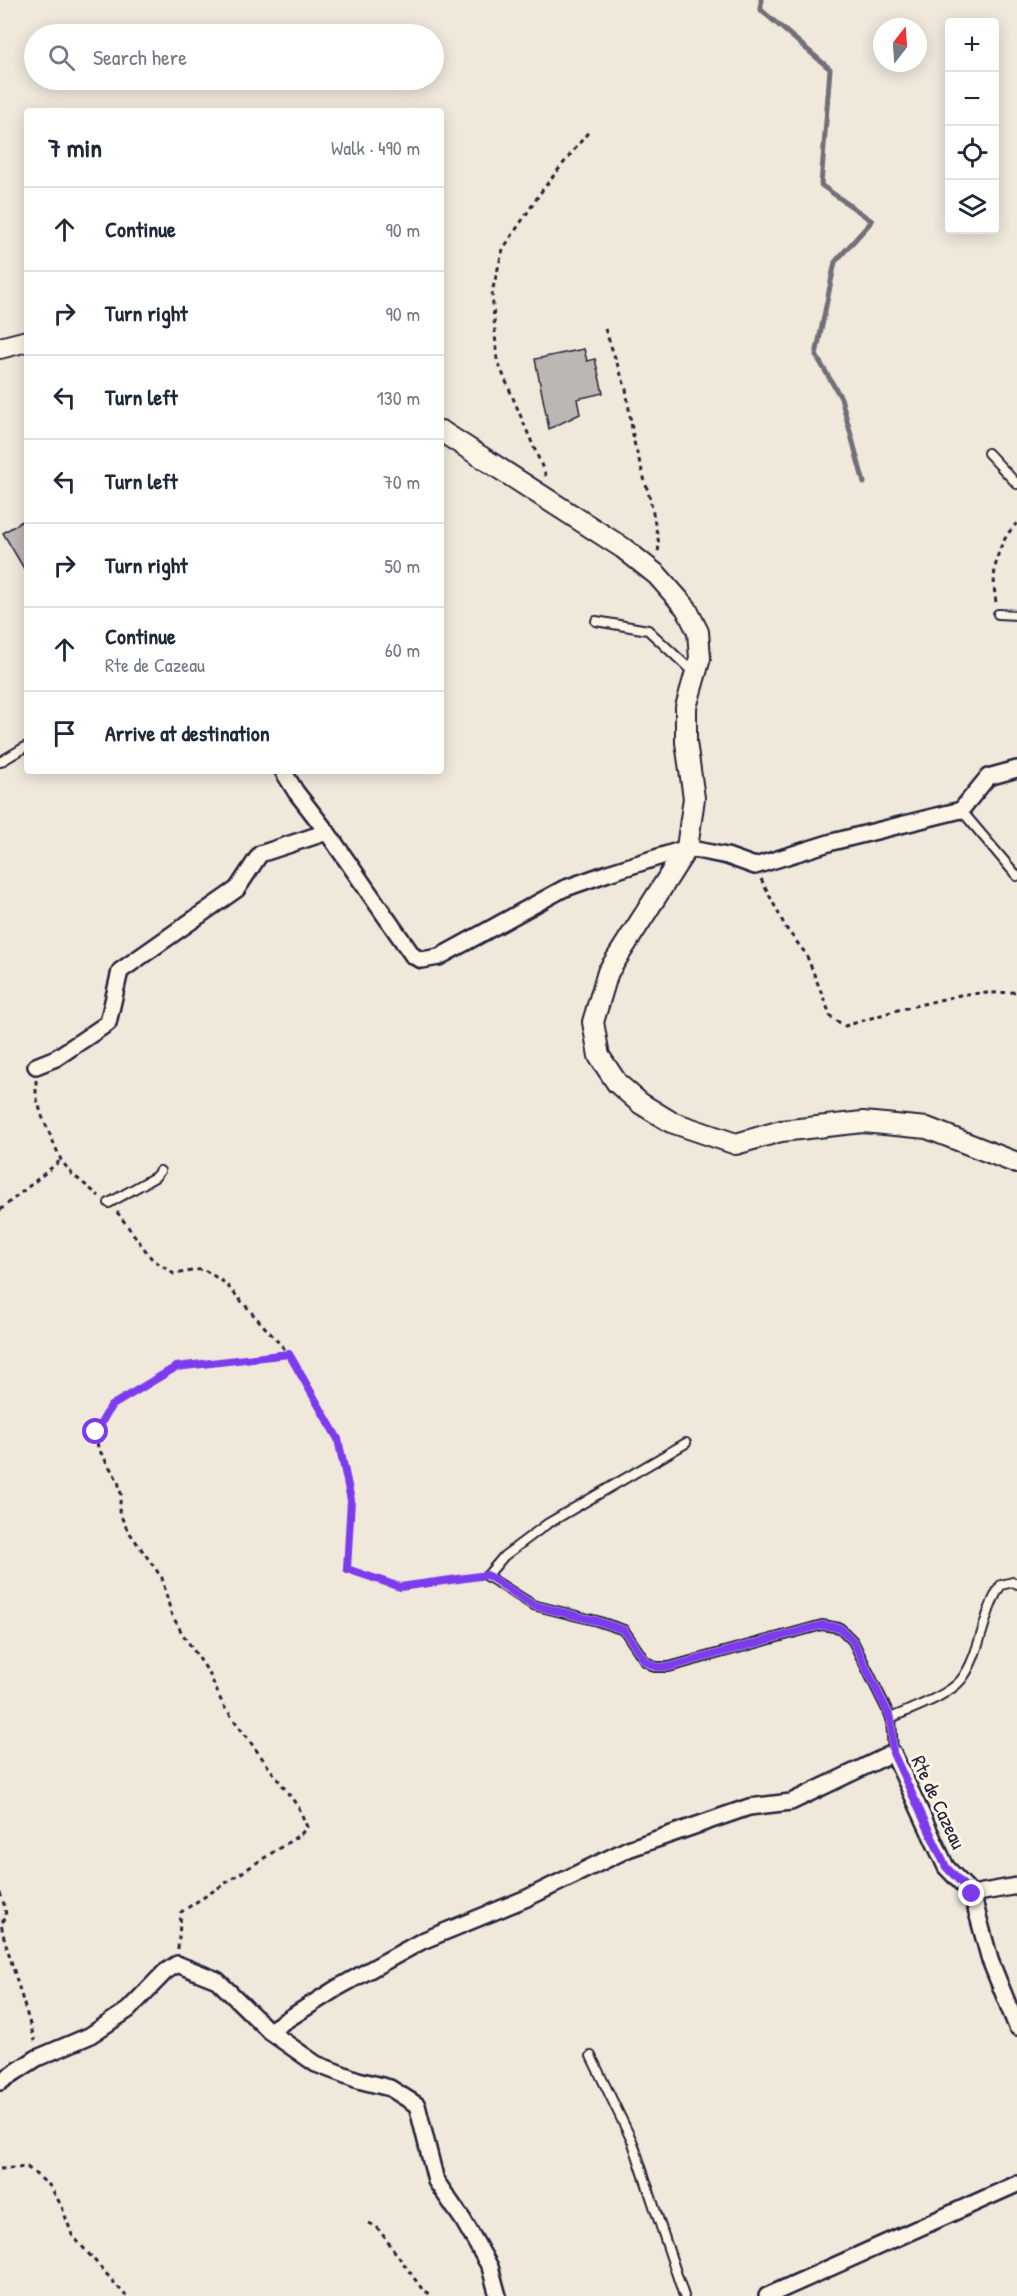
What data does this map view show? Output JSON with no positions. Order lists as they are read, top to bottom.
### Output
{
  "streets": {
    "street": ["Rte de Cazeau"]
  },
  "north": "top",
  "page": {
    "map_buttons": ["+", "−"],
    "search": "Search here",
    "heading": ["7 min", "Walk · 490 m"],
    "list": [
      ["Continue", "90 m"],
      ["Turn right", "90 m"],
      ["Turn left", "130 m"],
      ["Turn left", "70 m"],
      ["Turn right", "50 m"],
      ["Continue", "Rte de Cazeau", "60 m"],
      "Arrive at destination"
    ]
  }
}
